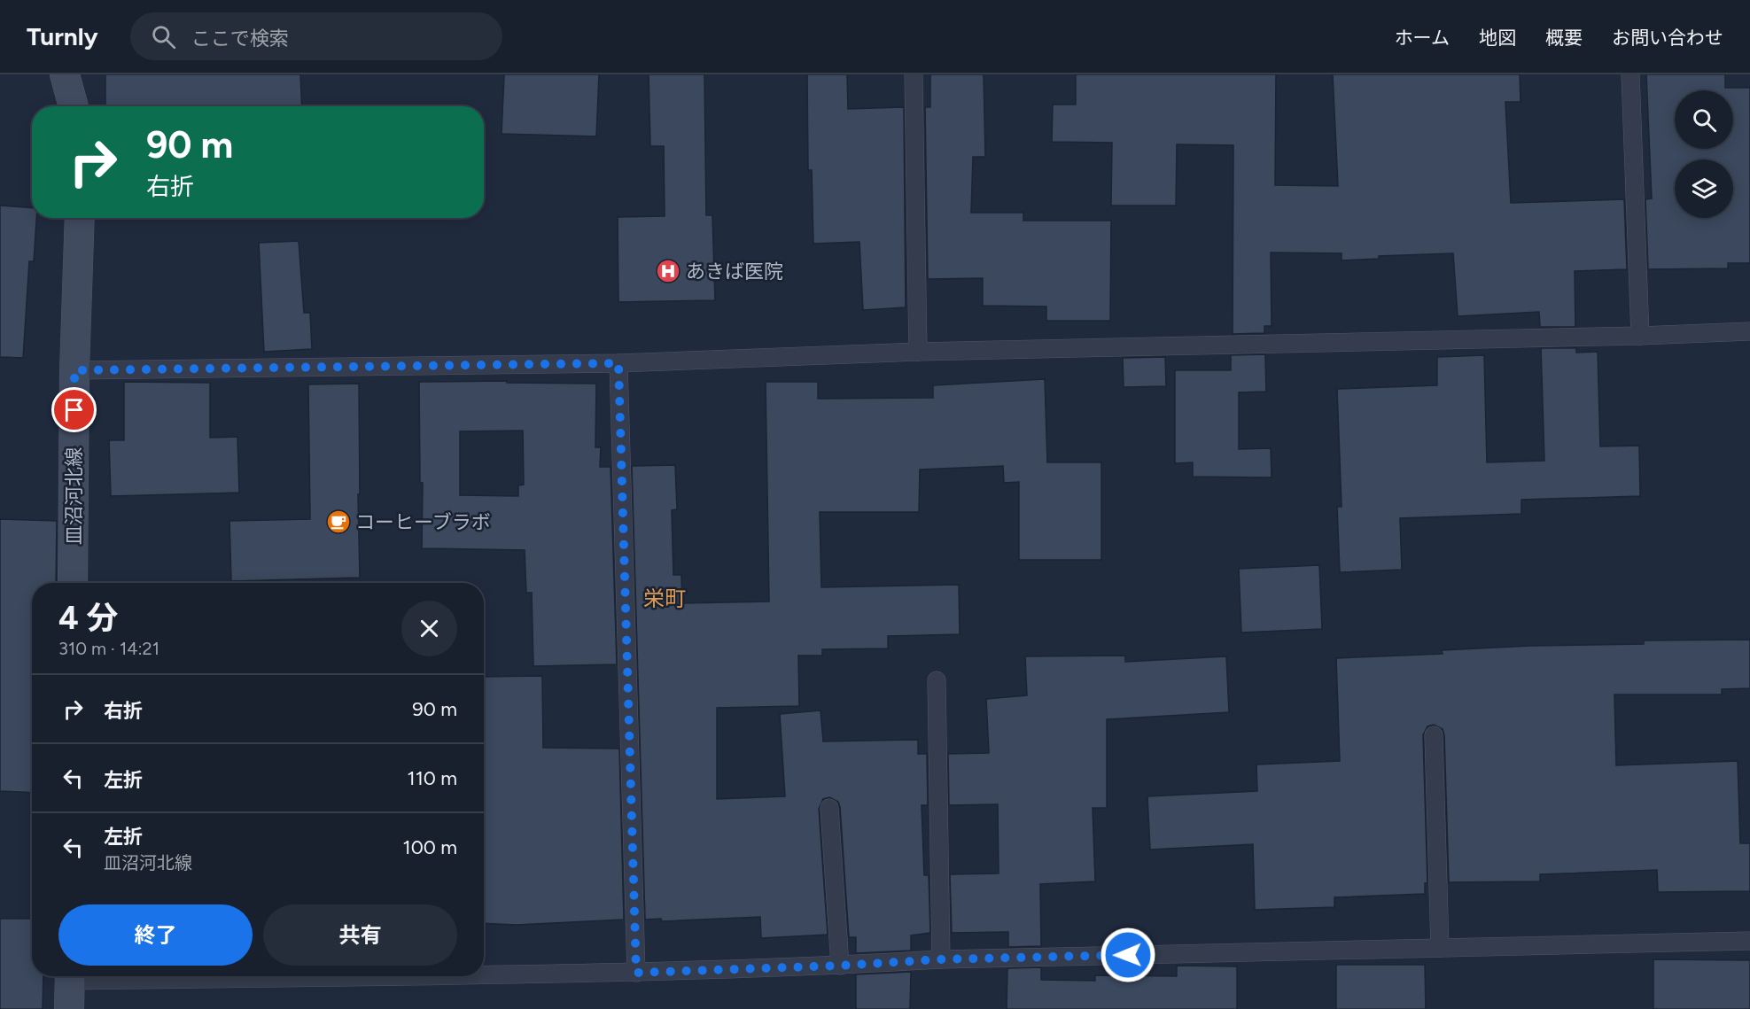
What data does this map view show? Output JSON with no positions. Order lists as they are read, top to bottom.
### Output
{
  "streets": {
    "main road": ["皿沼河北線"]
  },
  "districts": ["栄町"],
  "places": {
    "hospital": ["あきば医院"],
    "cafe": ["コーヒーブラボ"]
  },
  "page": {
    "header": "Turnly",
    "search": "ここで検索",
    "nav": [
      "ホーム",
      "地図",
      "概要",
      "お問い合わせ"
    ],
    "turn": ["90 m", "右折"],
    "heading": ["4 分", "310 m · 14:21"],
    "list": [
      {
        "name": "右折",
        "value": "90 m"
      },
      {
        "name": "左折",
        "value": "110 m"
      },
      {
        "name": "左折",
        "note": "皿沼河北線",
        "value": "100 m"
      }
    ],
    "buttons": ["終了", "共有"]
  }
}
